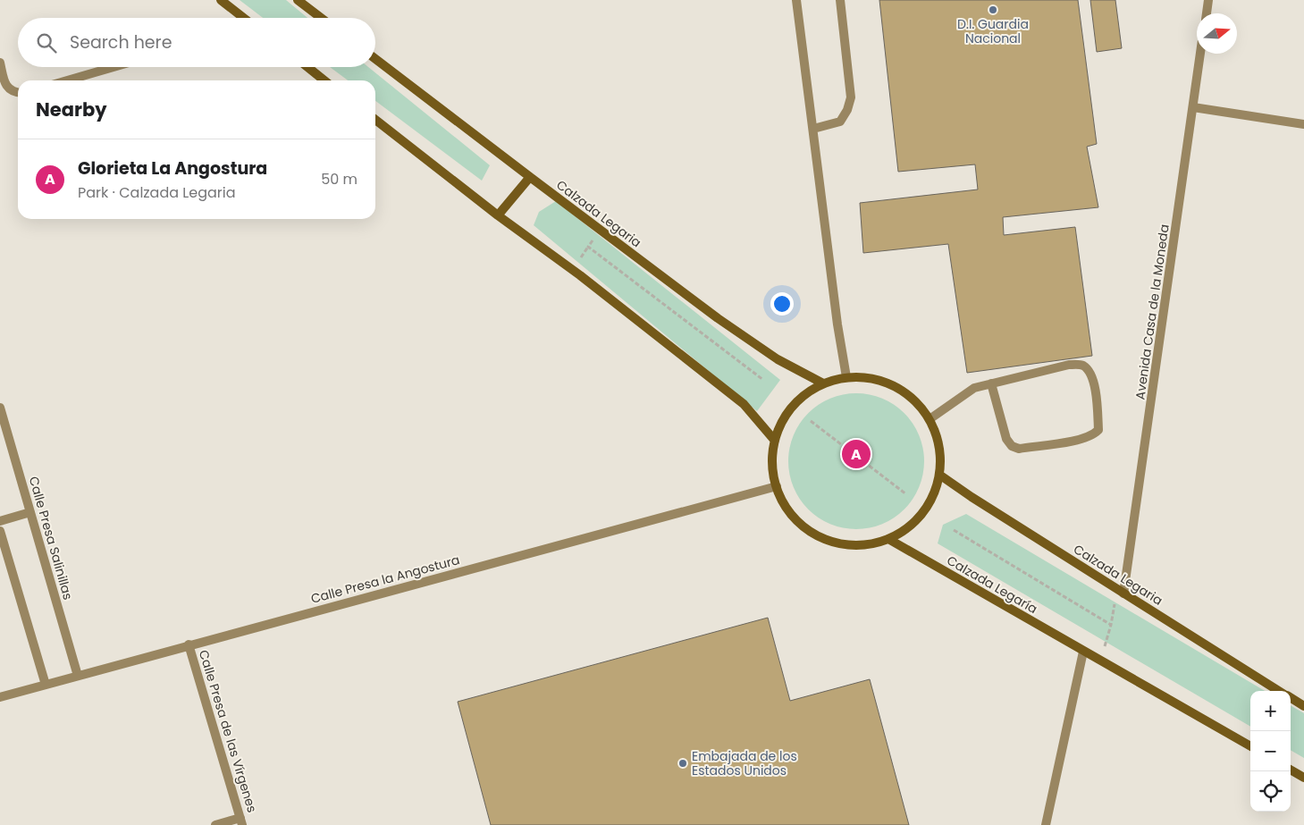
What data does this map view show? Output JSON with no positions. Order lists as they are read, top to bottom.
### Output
{
  "streets": {
    "main road": ["Calzada Legaria", "Calzada Legaría"],
    "street": [
      "Avenida Casa de la Moneda",
      "Calle Presa Salinillas",
      "Calle Presa la Angostura",
      "Calle Presa de las Vírgenes"
    ]
  },
  "crossings": [
    ["Calzada Legaria", "Avenida Casa de la Moneda"],
    ["Calle Presa Salinillas", "Calle Presa la Angostura"],
    ["Calle Presa la Angostura", "Calle Presa de las Vírgenes"]
  ],
  "places": ["D.I. Guardia Nacional", "Embajada de los Estados Unidos"],
  "north": "right",
  "page": {
    "search": "Search here",
    "heading": "Nearby",
    "list": [
      {
        "mark": "A",
        "name": "Glorieta La Angostura",
        "note": "Park · Calzada Legaria",
        "value": "50 m"
      }
    ],
    "pins": "A",
    "map_buttons": ["+", "−"]
  }
}
